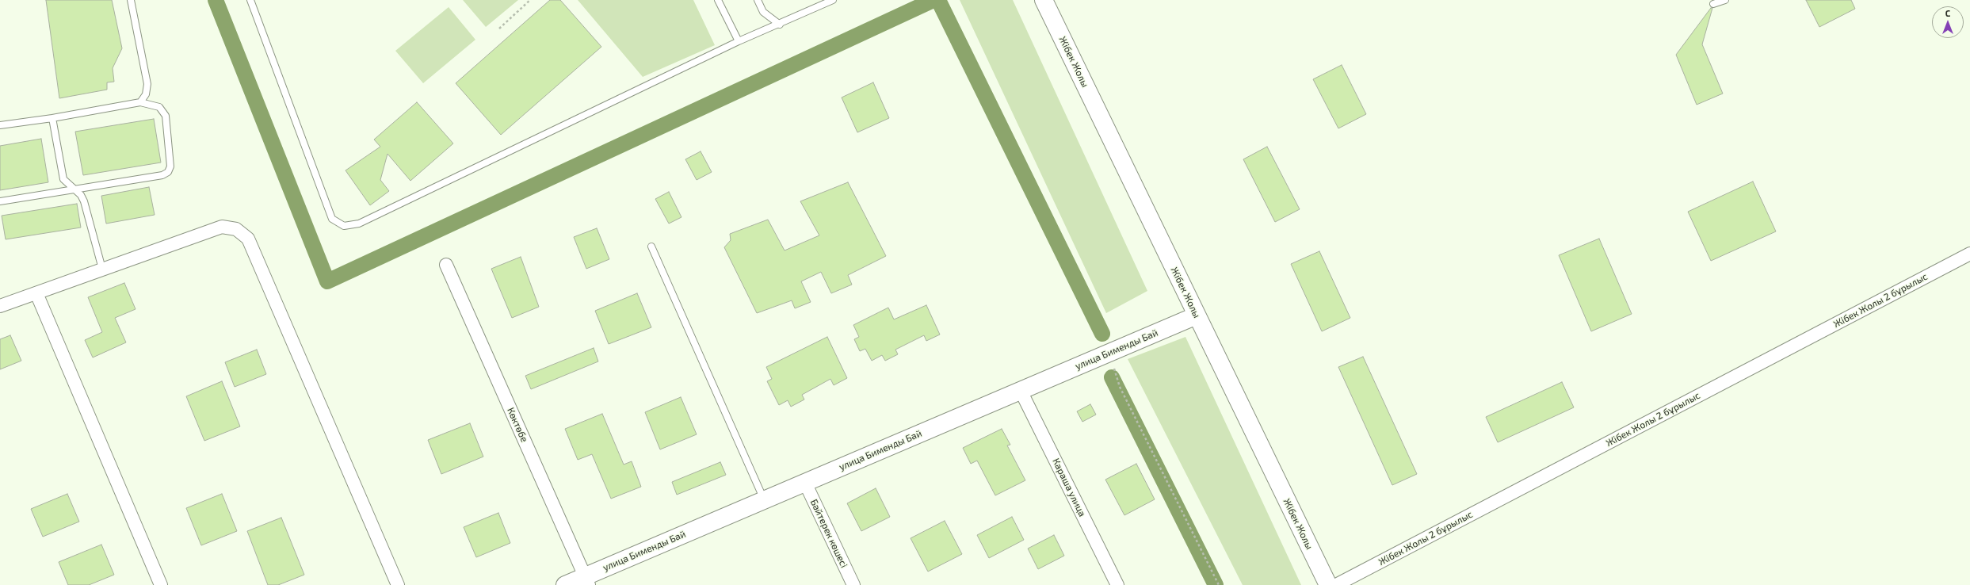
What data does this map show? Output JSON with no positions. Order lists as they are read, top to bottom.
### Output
{
  "streets": {
    "street": [
      "Жібек Жолы",
      "Жібек Жолы 2 бұрылыс",
      "улица Бименды Бай",
      "Көктөбе",
      "Караша улица",
      "Бәйтерек көшесі"
    ]
  },
  "crossings": [
    ["Жібек Жолы", "улица Бименды Бай"],
    ["улица Бименды Бай", "Көктөбе"],
    ["улица Бименды Бай", "Караша улица"],
    ["улица Бименды Бай", "Бәйтерек көшесі"]
  ],
  "north": "top"
}
